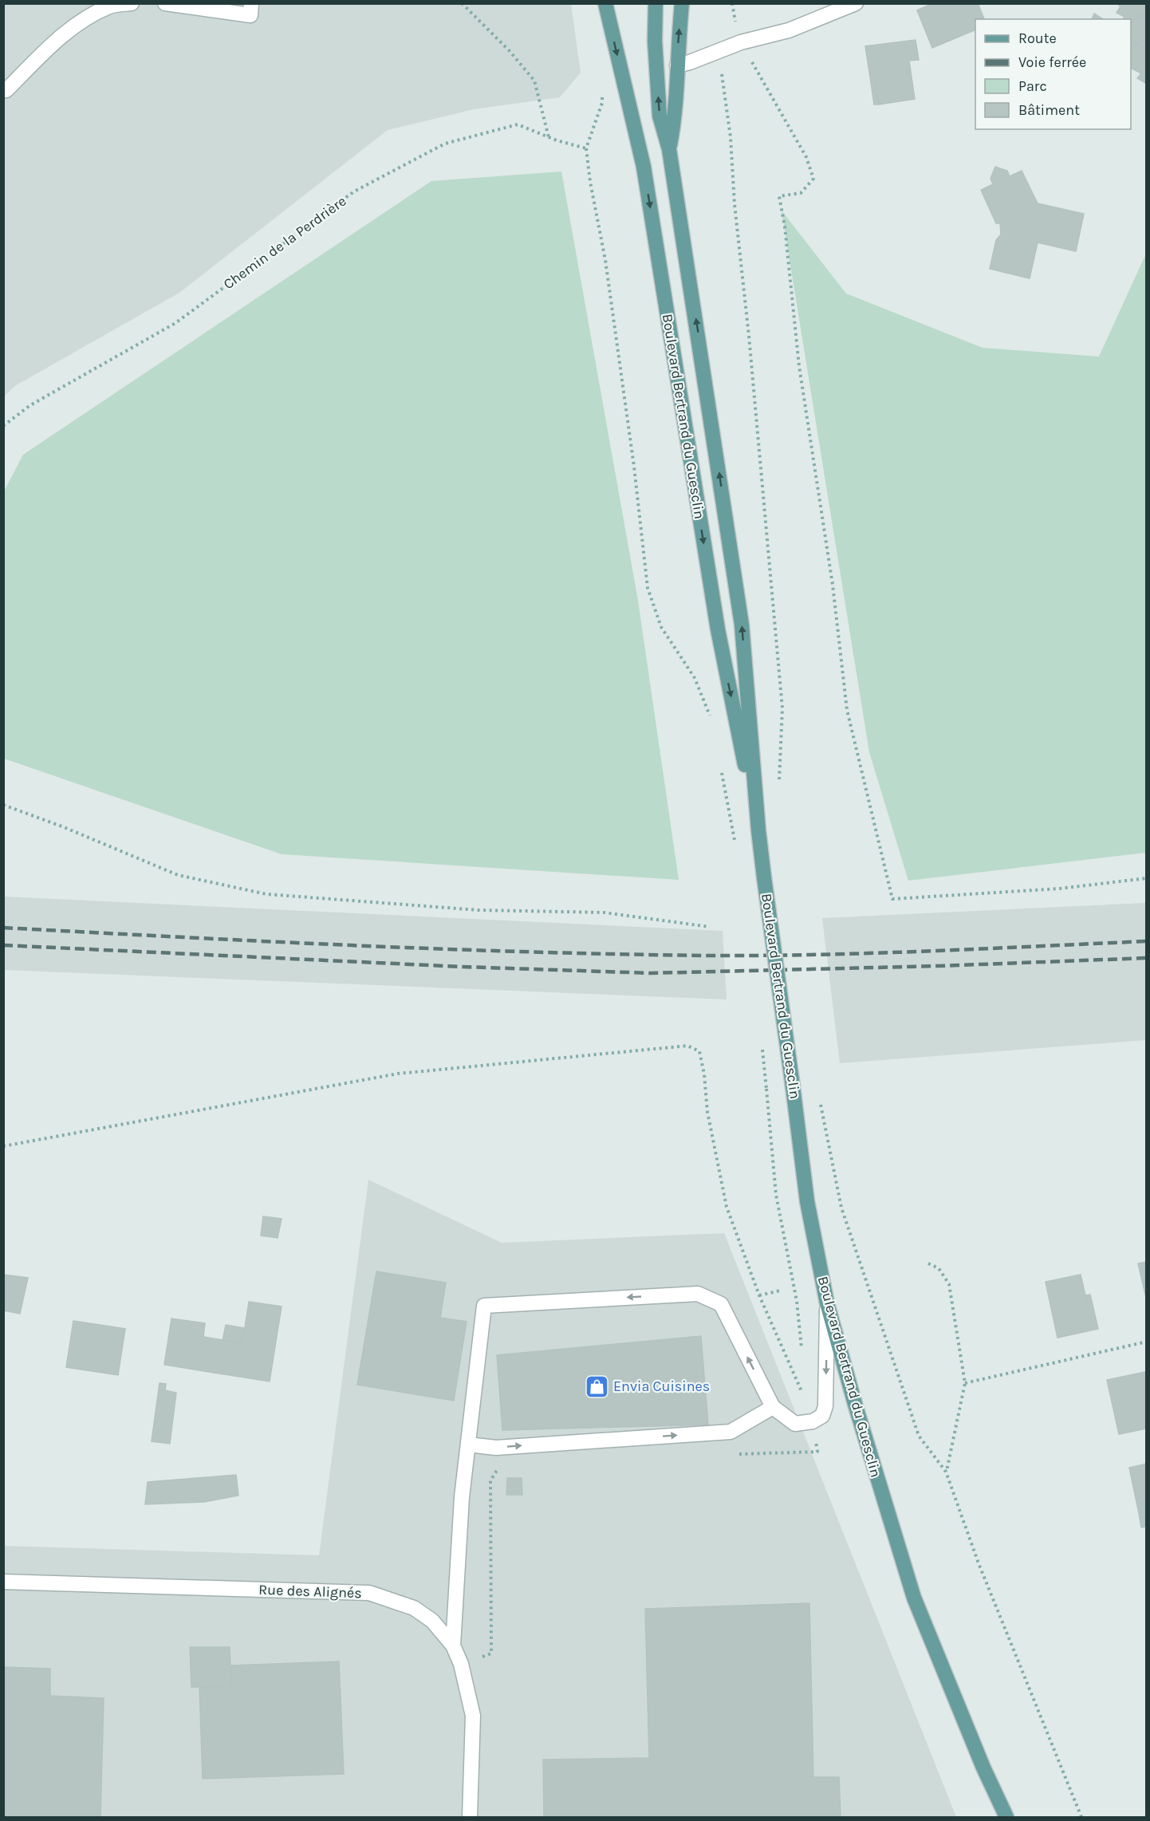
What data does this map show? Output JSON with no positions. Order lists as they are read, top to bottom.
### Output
{
  "streets": {
    "main road": ["Boulevard Bertrand du Guesclin"],
    "street": ["Rue des Alignés"],
    "path": ["Chemin de la Perdrière"]
  },
  "places": {
    "shop": ["Envia Cuisines"]
  },
  "legend": [
    "Route",
    "Voie ferrée",
    "Parc",
    "Bâtiment"
  ]
}
